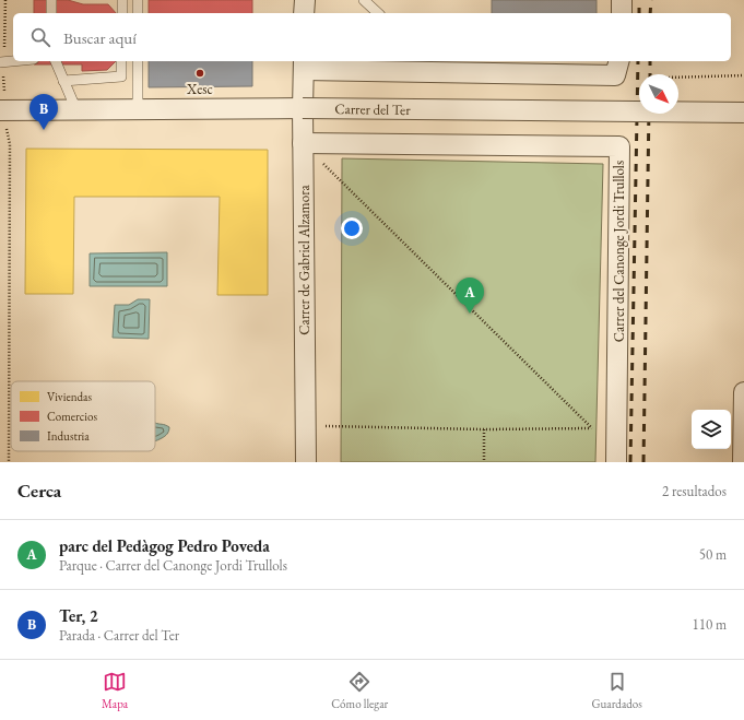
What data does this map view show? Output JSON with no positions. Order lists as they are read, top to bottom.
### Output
{
  "streets": {
    "street": ["Carrer del Ter", "Carrer del Canonge Jordi Trullols", "Carrer de Gabriel Alzamora"]
  },
  "crossings": [
    ["Carrer del Ter", "Carrer de Gabriel Alzamora"],
    ["Carrer del Canonge Jordi Trullols", "Carrer de Gabriel Alzamora"]
  ],
  "places": ["Xesc"],
  "legend": ["Viviendas", "Comercios", "Industria"],
  "north": "bottom right",
  "page": {
    "search": "Buscar aquí",
    "pins": ["B", "A"],
    "heading": ["Cerca", "2 resultados"],
    "list": [
      {
        "mark": "A",
        "name": "parc del Pedàgog Pedro Poveda",
        "note": "Parque · Carrer del Canonge Jordi Trullols",
        "value": "50 m"
      },
      {
        "mark": "B",
        "name": "Ter, 2",
        "note": "Parada · Carrer del Ter",
        "value": "110 m"
      }
    ],
    "nav": ["Mapa", "Cómo llegar", "Guardados"]
  }
}
